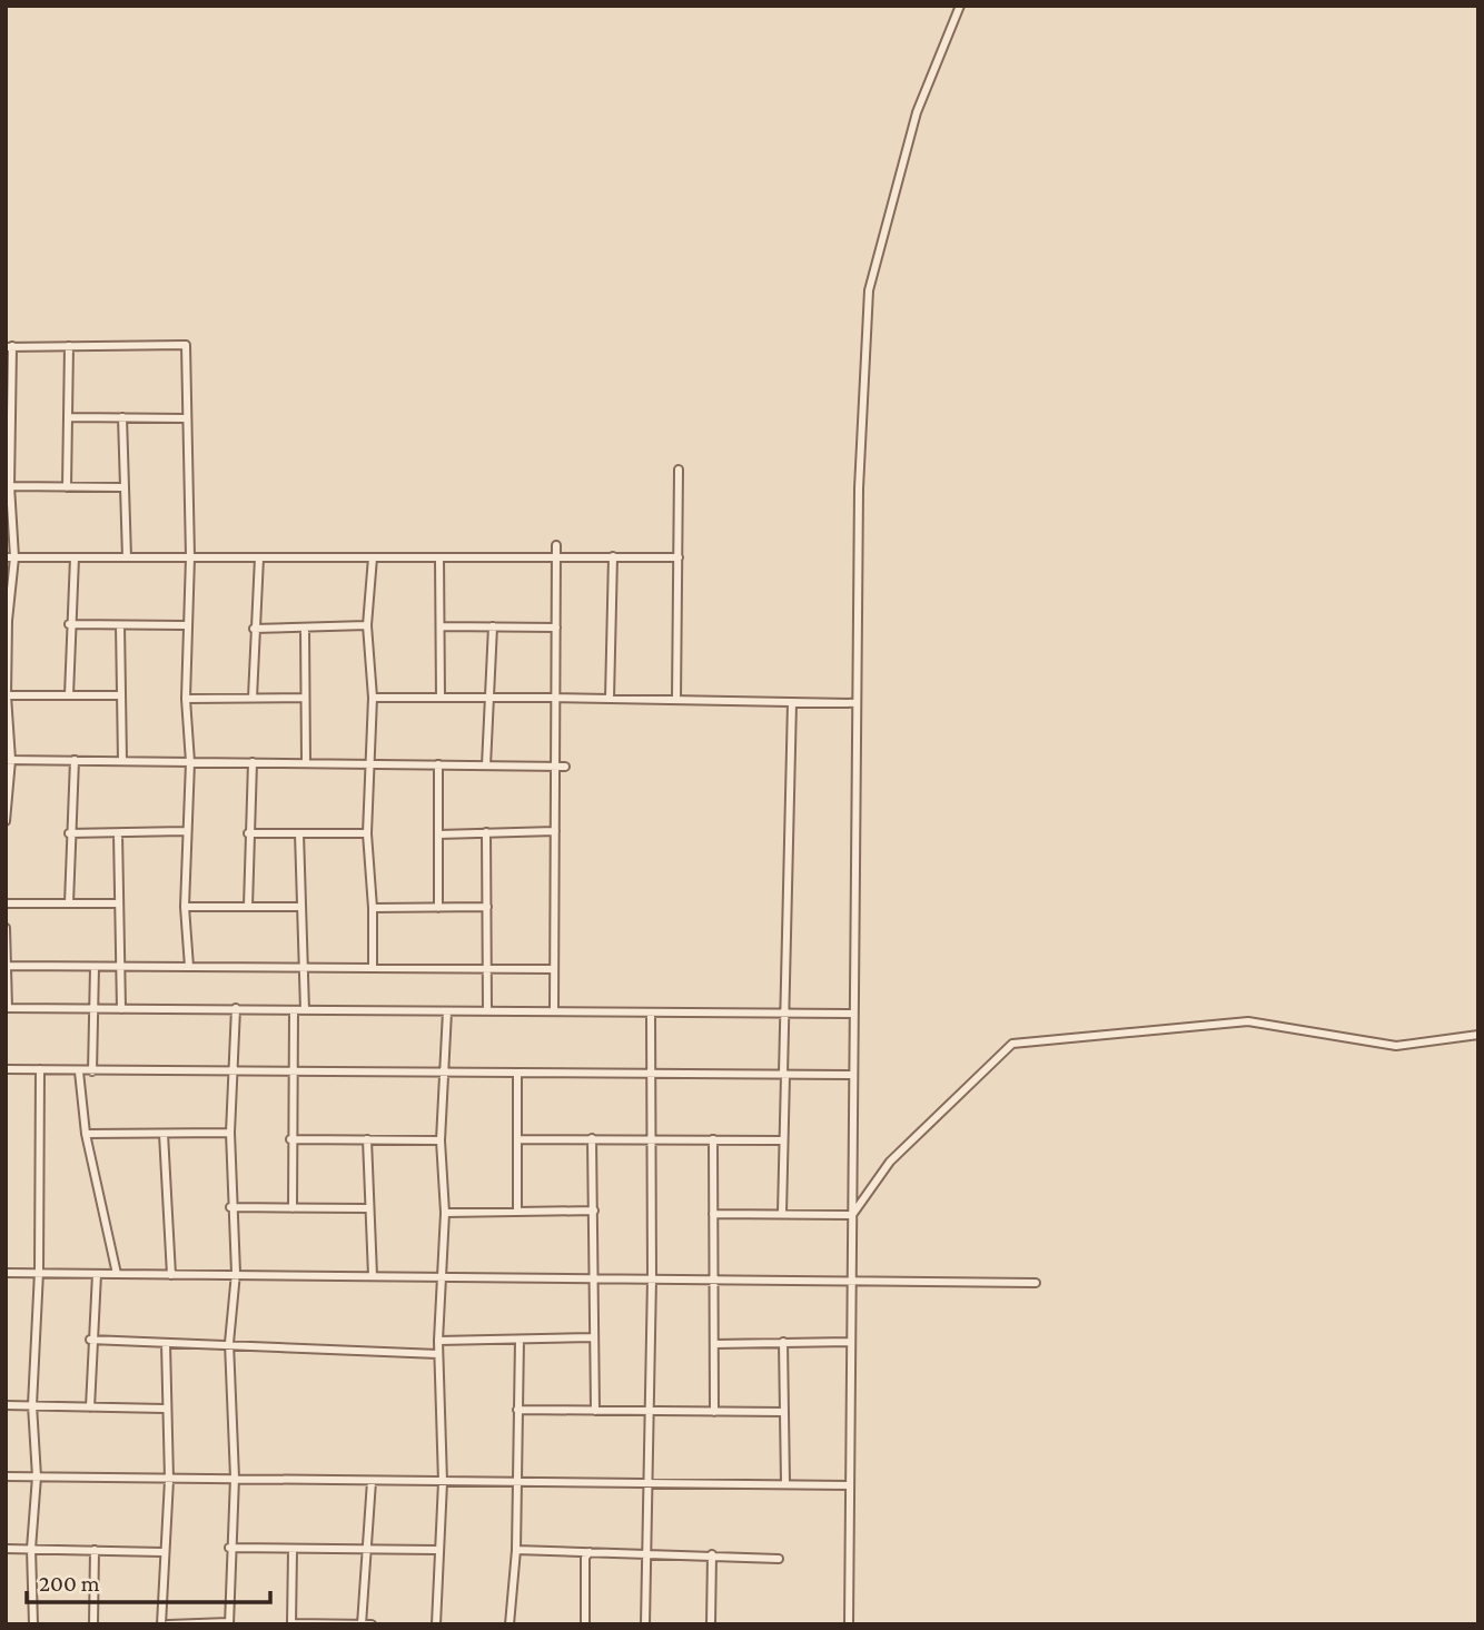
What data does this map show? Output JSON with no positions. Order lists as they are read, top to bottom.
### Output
{
  "scale_bar": "200 m"
}
